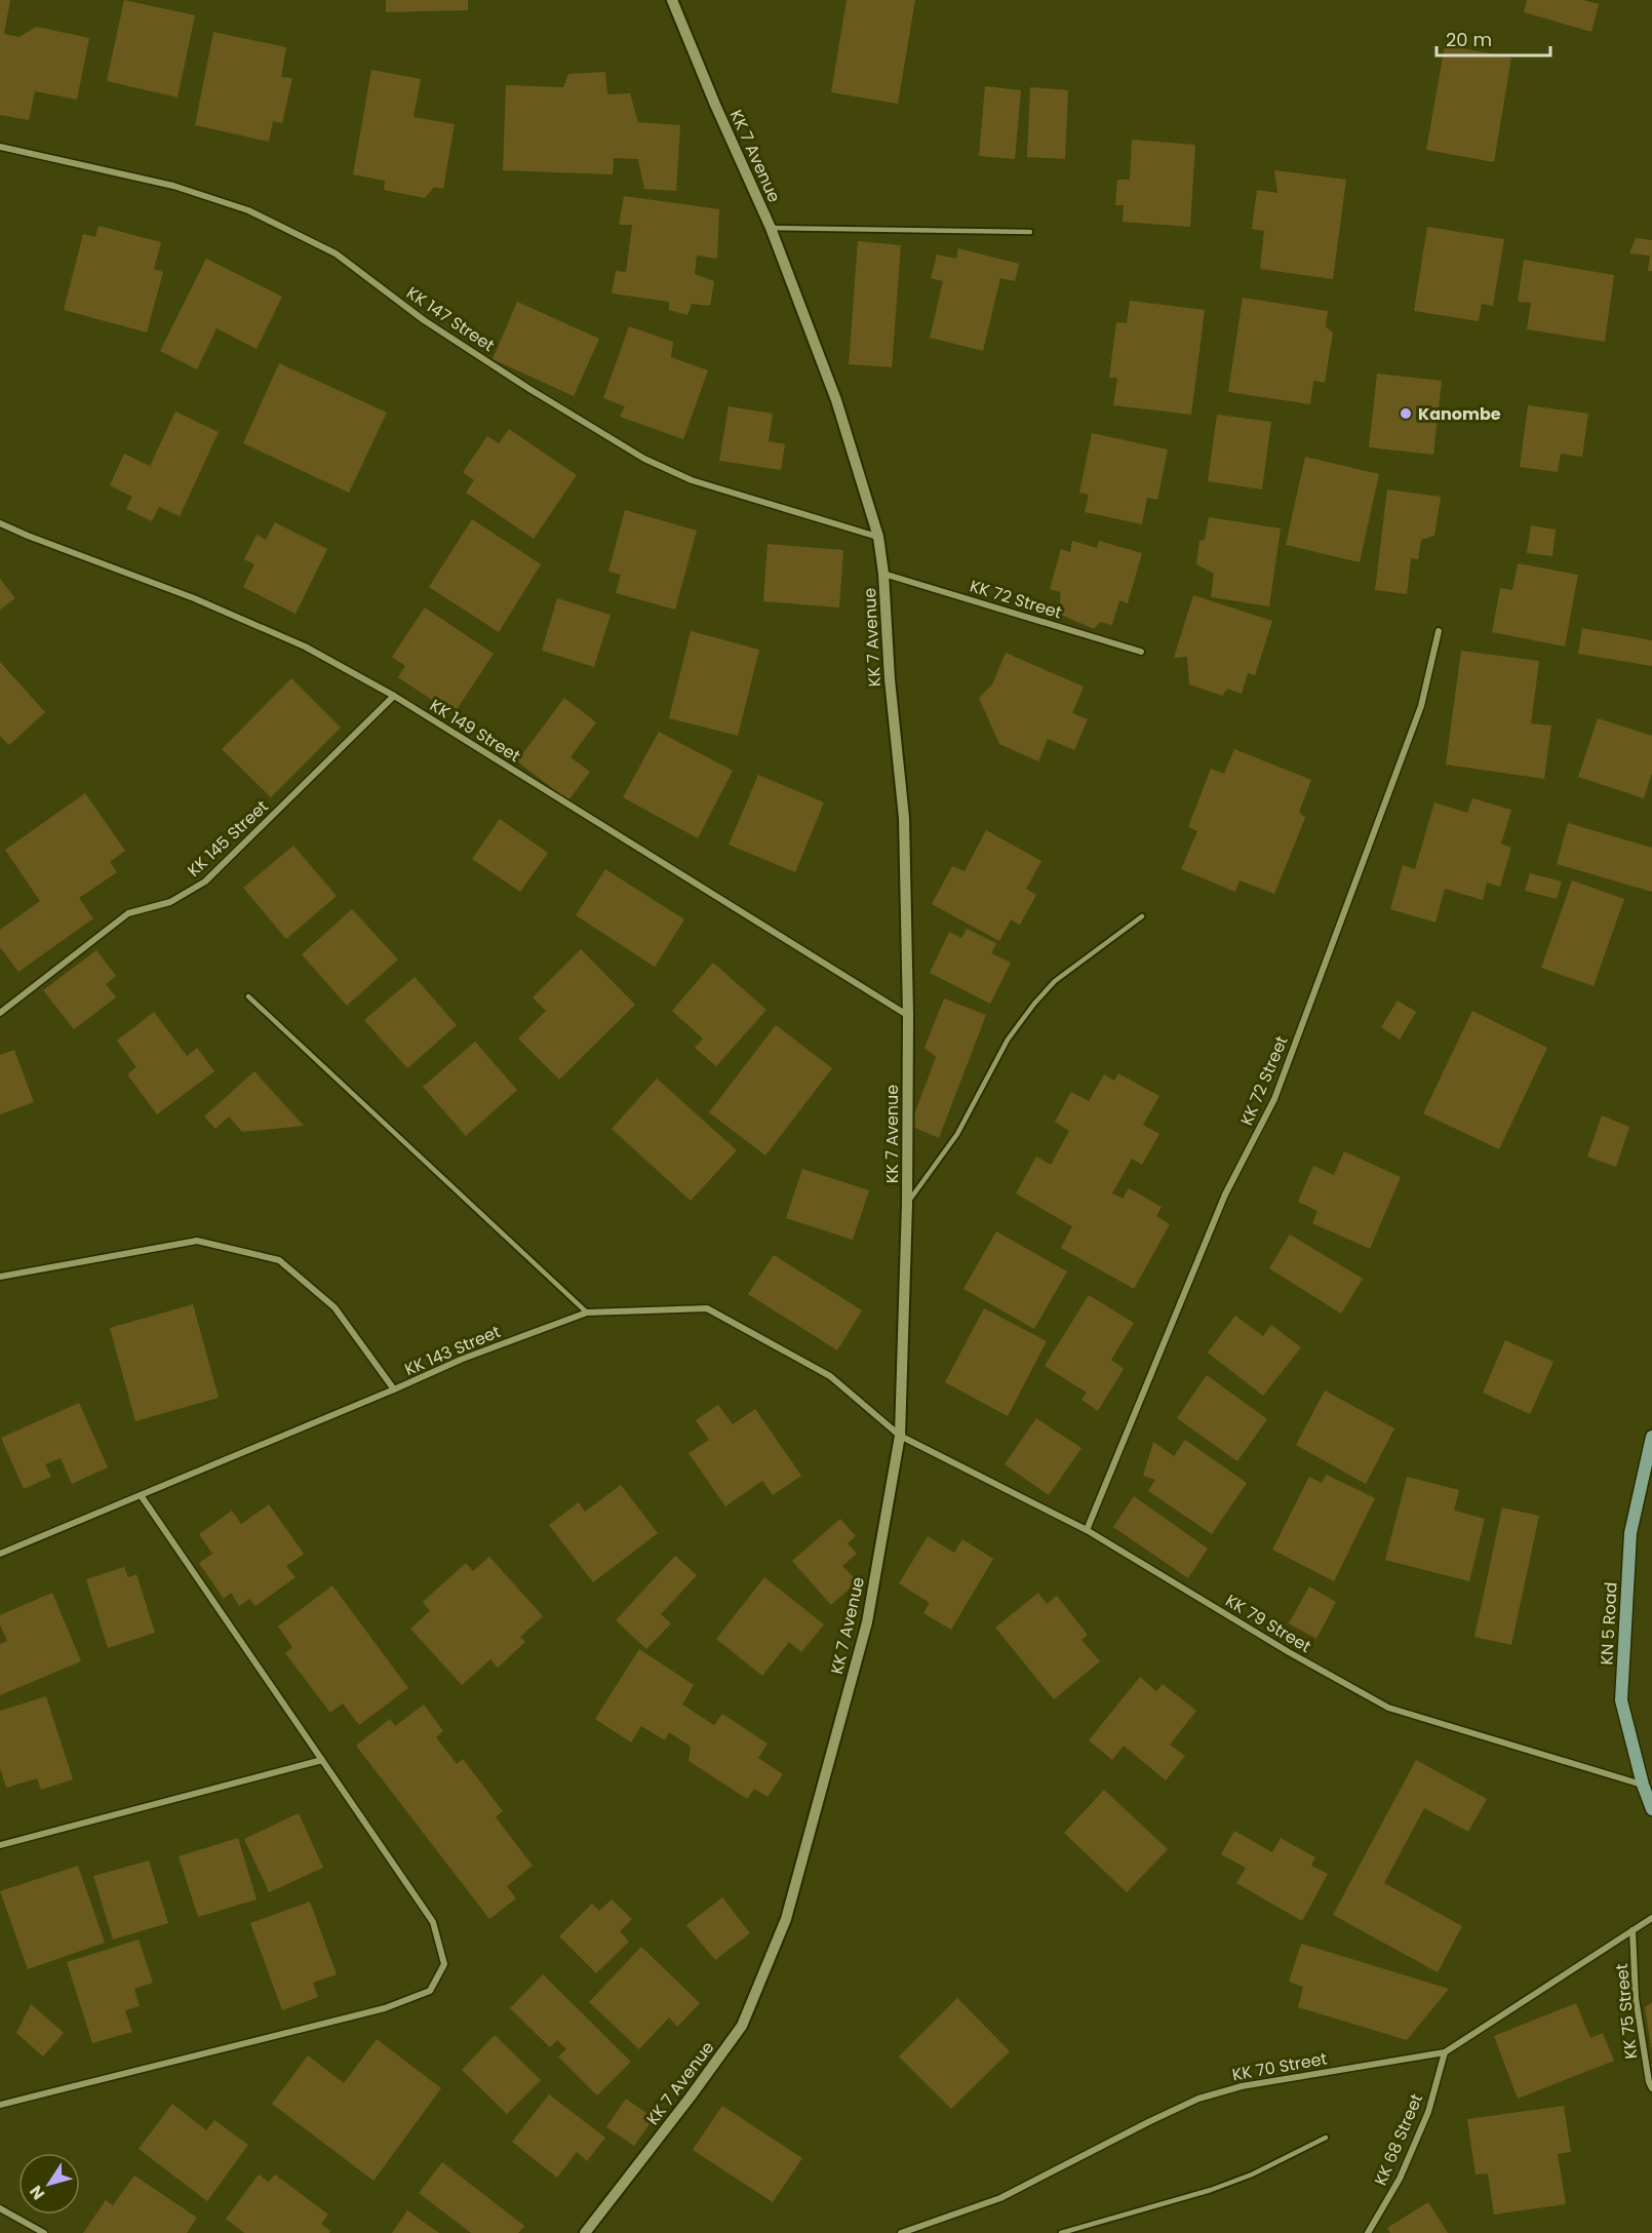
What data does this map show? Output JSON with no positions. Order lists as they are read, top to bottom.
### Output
{
  "streets": {
    "main road": ["KN 5 Road"],
    "street": [
      "KK 7 Avenue",
      "KK 147 Street",
      "KK 72 Street",
      "KK 149 Street",
      "KK 145 Street",
      "KK 143 Street",
      "KK 79 Street",
      "KK 75 Street",
      "KK 70 Street",
      "KK 68 Street"
    ]
  },
  "crossings": [
    ["KK 7 Avenue", "KK 147 Street"],
    ["KK 7 Avenue", "KK 72 Street"],
    ["KK 7 Avenue", "KK 149 Street"],
    ["KK 7 Avenue", "KK 143 Street"],
    ["KK 7 Avenue", "KK 79 Street"],
    ["KK 72 Street", "KK 79 Street"],
    ["KK 149 Street", "KK 145 Street"],
    ["KK 143 Street", "KK 79 Street"],
    ["KK 79 Street", "KN 5 Road"],
    ["KK 75 Street", "KK 70 Street"],
    ["KK 70 Street", "KK 68 Street"]
  ],
  "places": ["Kanombe"],
  "scale_bar": "20 m",
  "north": "bottom left"
}
